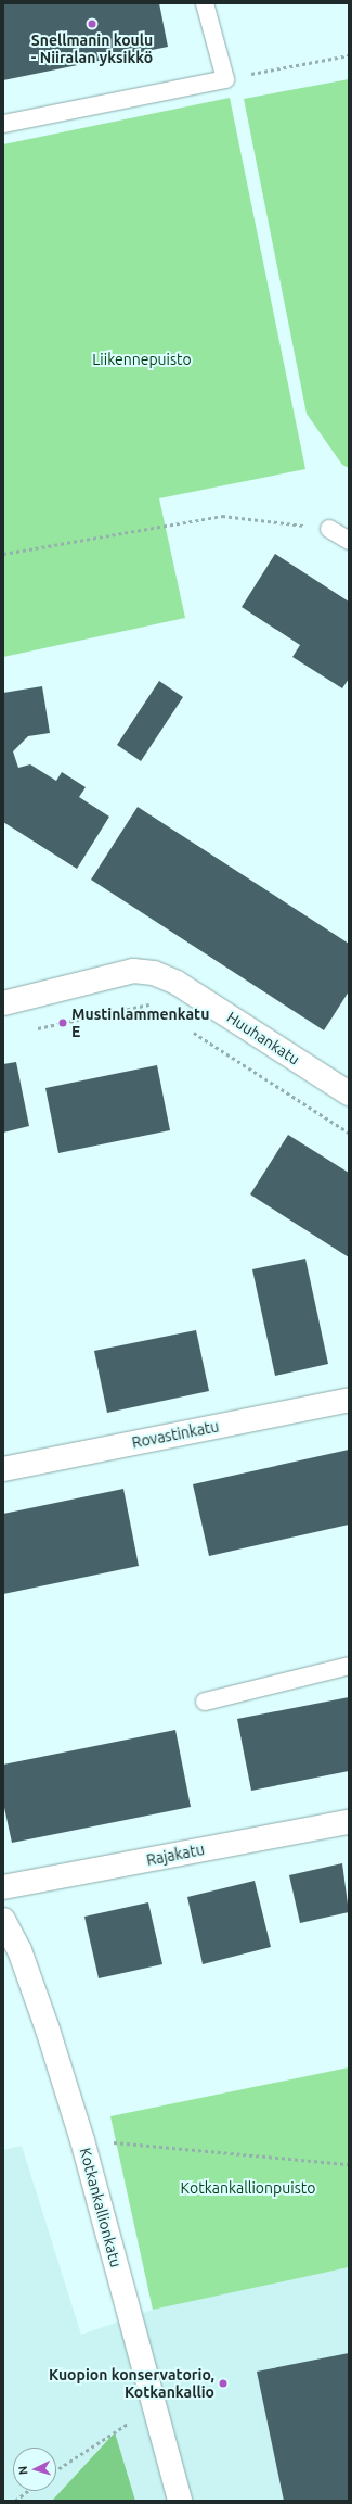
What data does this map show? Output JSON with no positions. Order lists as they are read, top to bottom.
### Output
{
  "streets": {
    "street": [
      "Huuhankatu",
      "Rovastinkatu",
      "Rajakatu",
      "Kotkankallionkatu"
    ]
  },
  "parks": ["Liikennepuisto", "Kotkankallionpuisto"],
  "places": ["Snellmanin koulu - Niiralan yksikkö", "Mustinlammenkatu E", "Kuopion konservatorio, Kotkankallio"],
  "north": "left"
}
